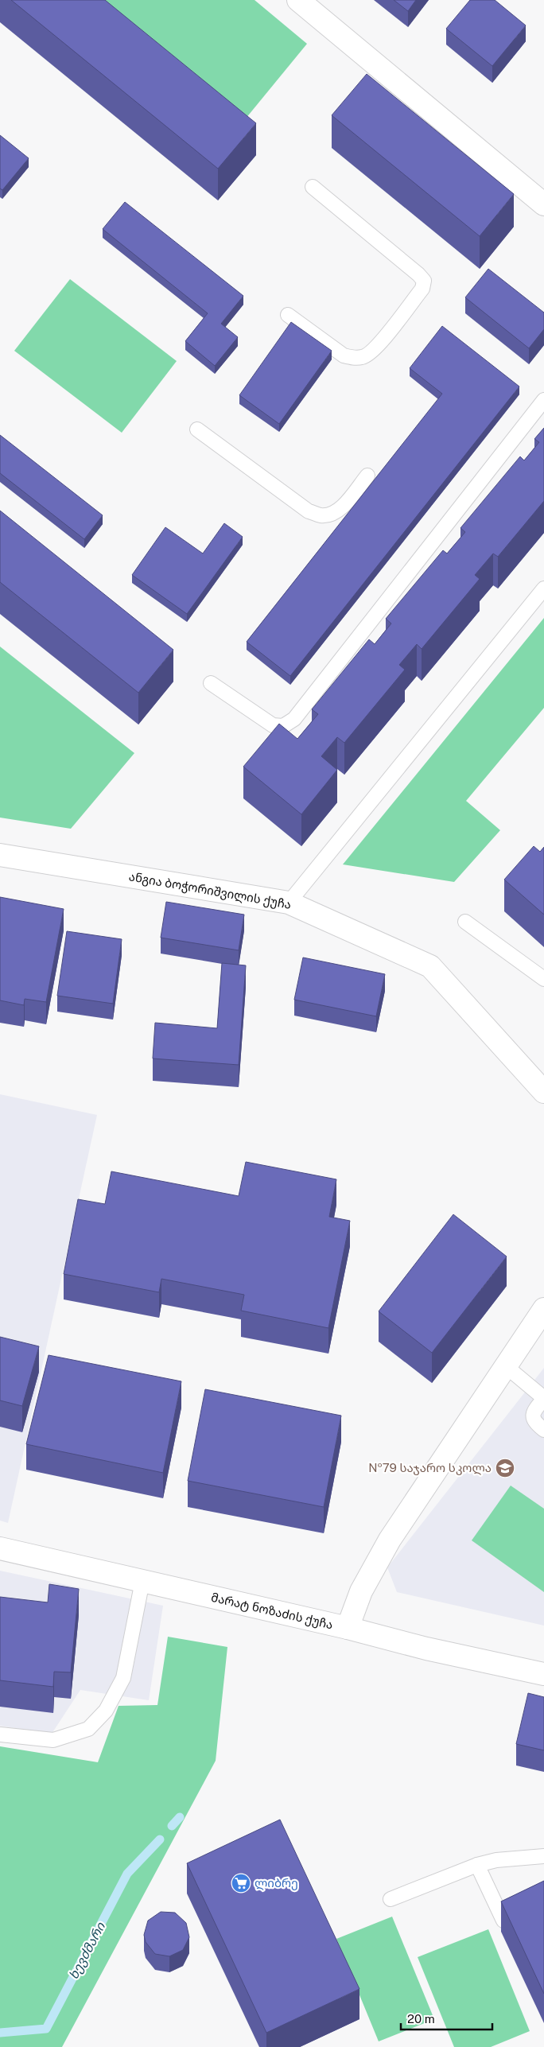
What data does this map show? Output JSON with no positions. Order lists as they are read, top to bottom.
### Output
{
  "streets": {
    "street": ["ანგია ბოჭორიშვილის ქუჩა", "მარატ ნოზაძის ქუჩა"]
  },
  "water": ["ხევძმარი"],
  "places": {
    "school or university": ["№79 საჯარო სკოლა"],
    "supermarket": ["ლიბრე"]
  },
  "scale_bar": "20 m"
}
